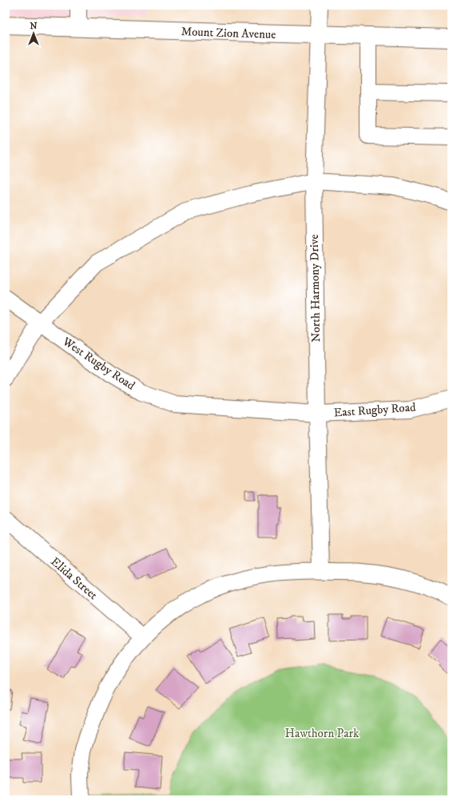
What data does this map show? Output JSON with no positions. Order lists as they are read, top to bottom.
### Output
{
  "streets": {
    "main road": ["Mount Zion Avenue"],
    "street": [
      "North Harmony Drive",
      "West Rugby Road",
      "East Rugby Road",
      "Elida Street"
    ]
  },
  "crossings": [
    ["Mount Zion Avenue", "North Harmony Drive"],
    ["North Harmony Drive", "West Rugby Road"],
    ["North Harmony Drive", "East Rugby Road"],
    ["West Rugby Road", "East Rugby Road"]
  ],
  "parks": ["Hawthorn Park"],
  "north": "top"
}
